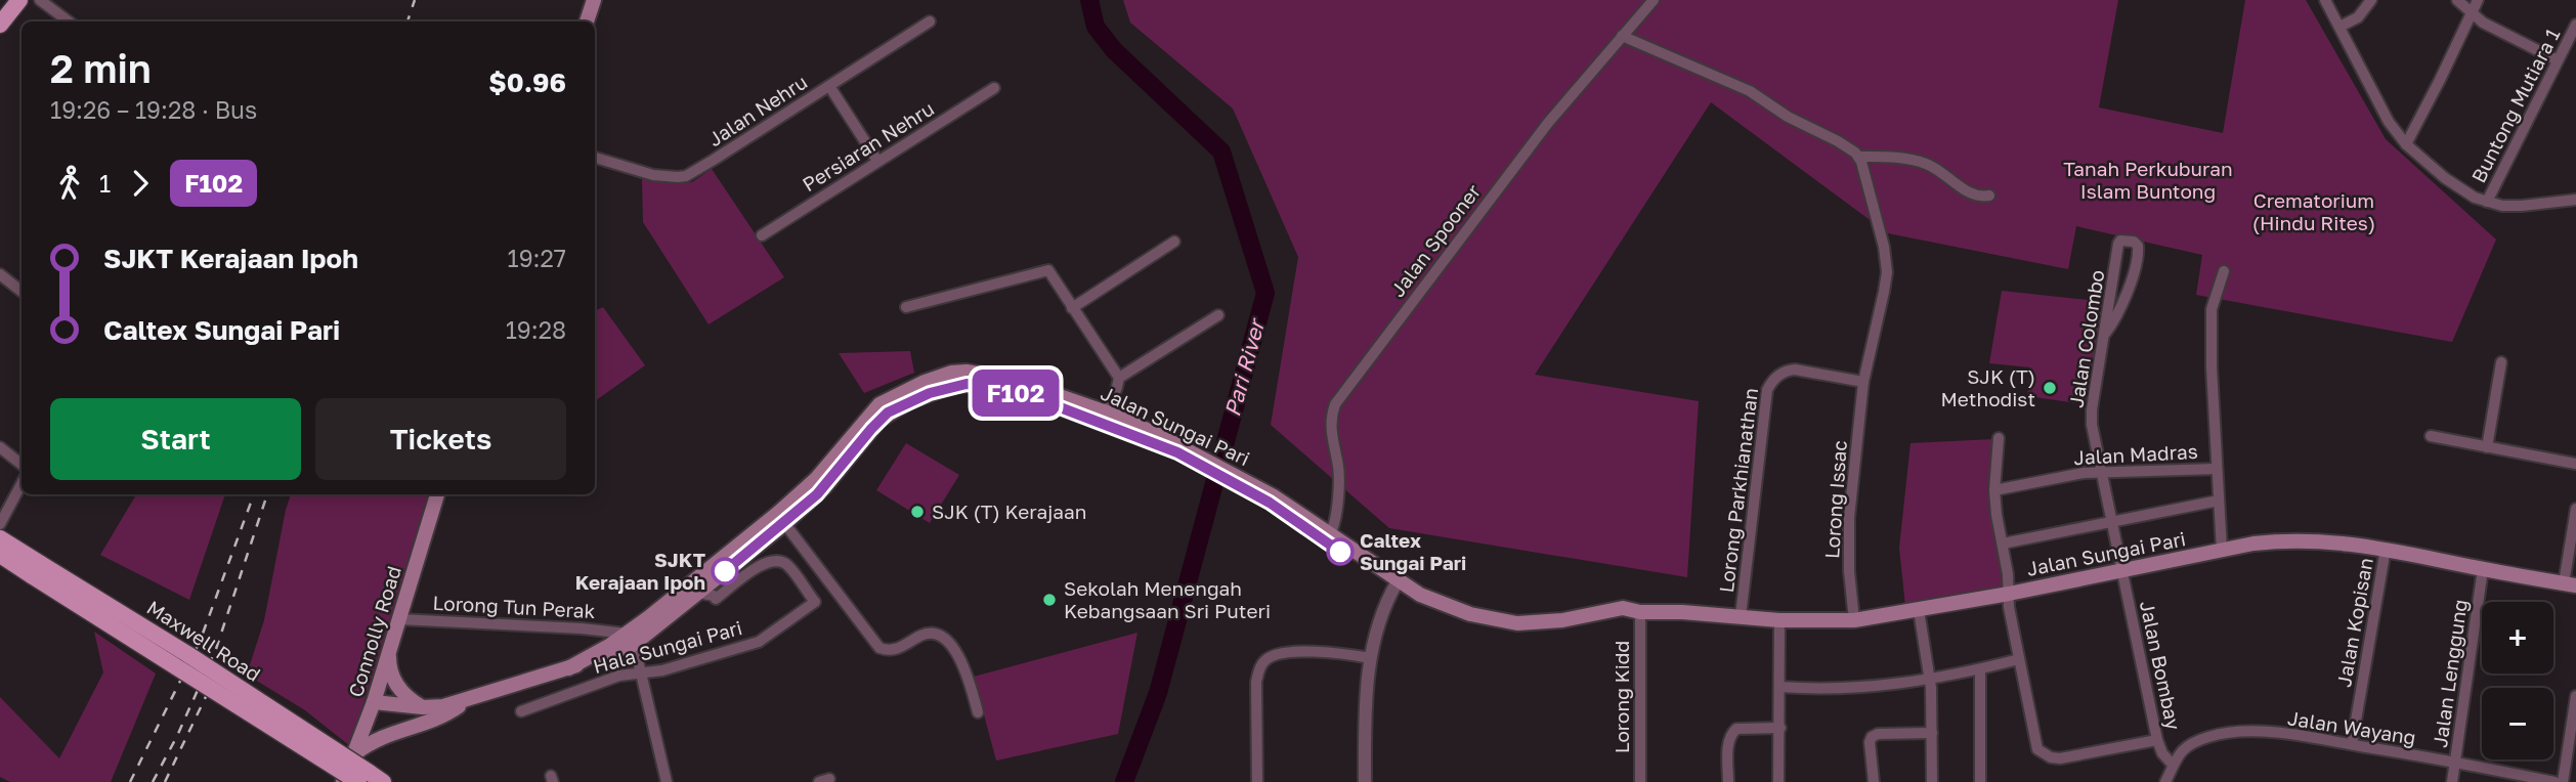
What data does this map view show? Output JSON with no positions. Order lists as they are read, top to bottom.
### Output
{
  "streets": {
    "main road": ["Jalan Sungai Pari", "Connolly Road", "Maxwell Road"],
    "street": [
      "Buntong Mutiara 1",
      "Jalan Nehru",
      "Persiaran Nehru",
      "Jalan Spooner",
      "Jalan Colombo",
      "Jalan Madras",
      "Lorong Parkhianathan",
      "Lorong Issac",
      "Lorong Tun Perak",
      "Jalan Kopisan",
      "Hala Sungai Pari",
      "Jalan Bombay",
      "Jalan Lenggung",
      "Lorong Kidd",
      "Jalan Wayang"
    ]
  },
  "crossings": [
    ["Jalan Spooner", "Jalan Sungai Pari"],
    ["Jalan Colombo", "Jalan Sungai Pari"],
    ["Jalan Colombo", "Jalan Madras"],
    ["Jalan Colombo", "Jalan Bombay"],
    ["Jalan Sungai Pari", "Lorong Parkhianathan"],
    ["Jalan Sungai Pari", "Lorong Issac"],
    ["Jalan Sungai Pari", "Lorong Tun Perak"],
    ["Jalan Sungai Pari", "Jalan Kopisan"],
    ["Jalan Sungai Pari", "Jalan Bombay"],
    ["Jalan Sungai Pari", "Jalan Lenggung"],
    ["Jalan Sungai Pari", "Lorong Kidd"],
    ["Lorong Parkhianathan", "Lorong Issac"],
    ["Lorong Tun Perak", "Connolly Road"],
    ["Jalan Kopisan", "Jalan Wayang"],
    ["Jalan Bombay", "Jalan Wayang"],
    ["Jalan Lenggung", "Jalan Wayang"]
  ],
  "water": ["Pari River"],
  "parks": ["Tanah Perkuburan Islam Buntong", "Crematorium (Hindu Rites)"],
  "places": [
    "SJK (T) Methodist",
    "SJK (T) Kerajaan",
    "Caltex Sungai Pari",
    "SJKT Kerajaan Ipoh",
    "Sekolah Menengah Kebangsaan Sri Puteri"
  ],
  "lines": ["bus line F102"],
  "page": {
    "on_map": "F102",
    "heading": ["2 min", "19:26 – 19:28 · Bus", "$0.96"],
    "legs": ["1", "F102"],
    "list": [
      {
        "name": "SJKT Kerajaan Ipoh",
        "value": "19:27"
      },
      {
        "name": "Caltex Sungai Pari",
        "value": "19:28"
      }
    ],
    "buttons": ["Start", "Tickets"],
    "map_buttons": ["+", "−"]
  }
}
